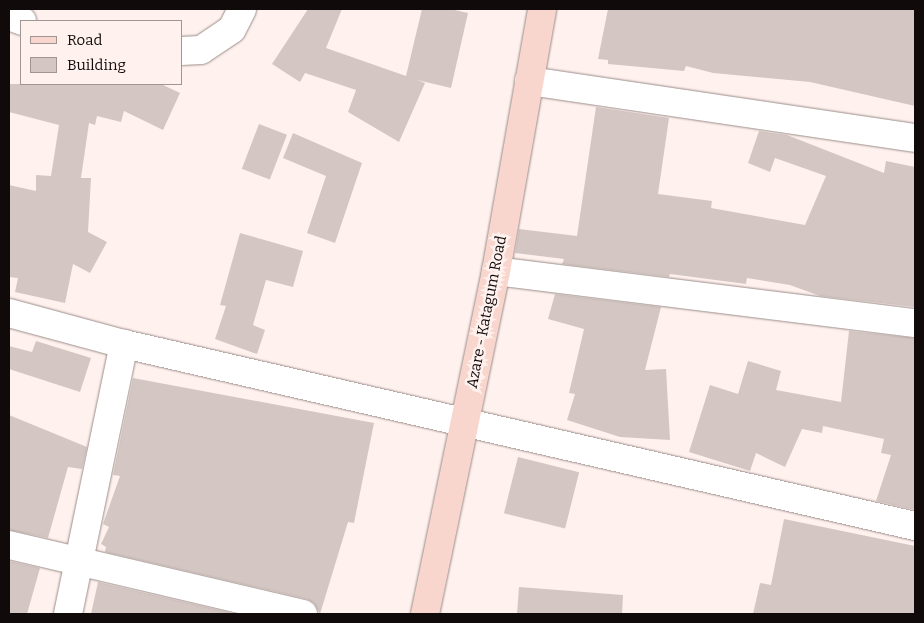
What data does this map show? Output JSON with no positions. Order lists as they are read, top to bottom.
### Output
{
  "streets": {
    "main road": ["Azare - Katagum Road"]
  },
  "legend": ["Road", "Building"]
}
